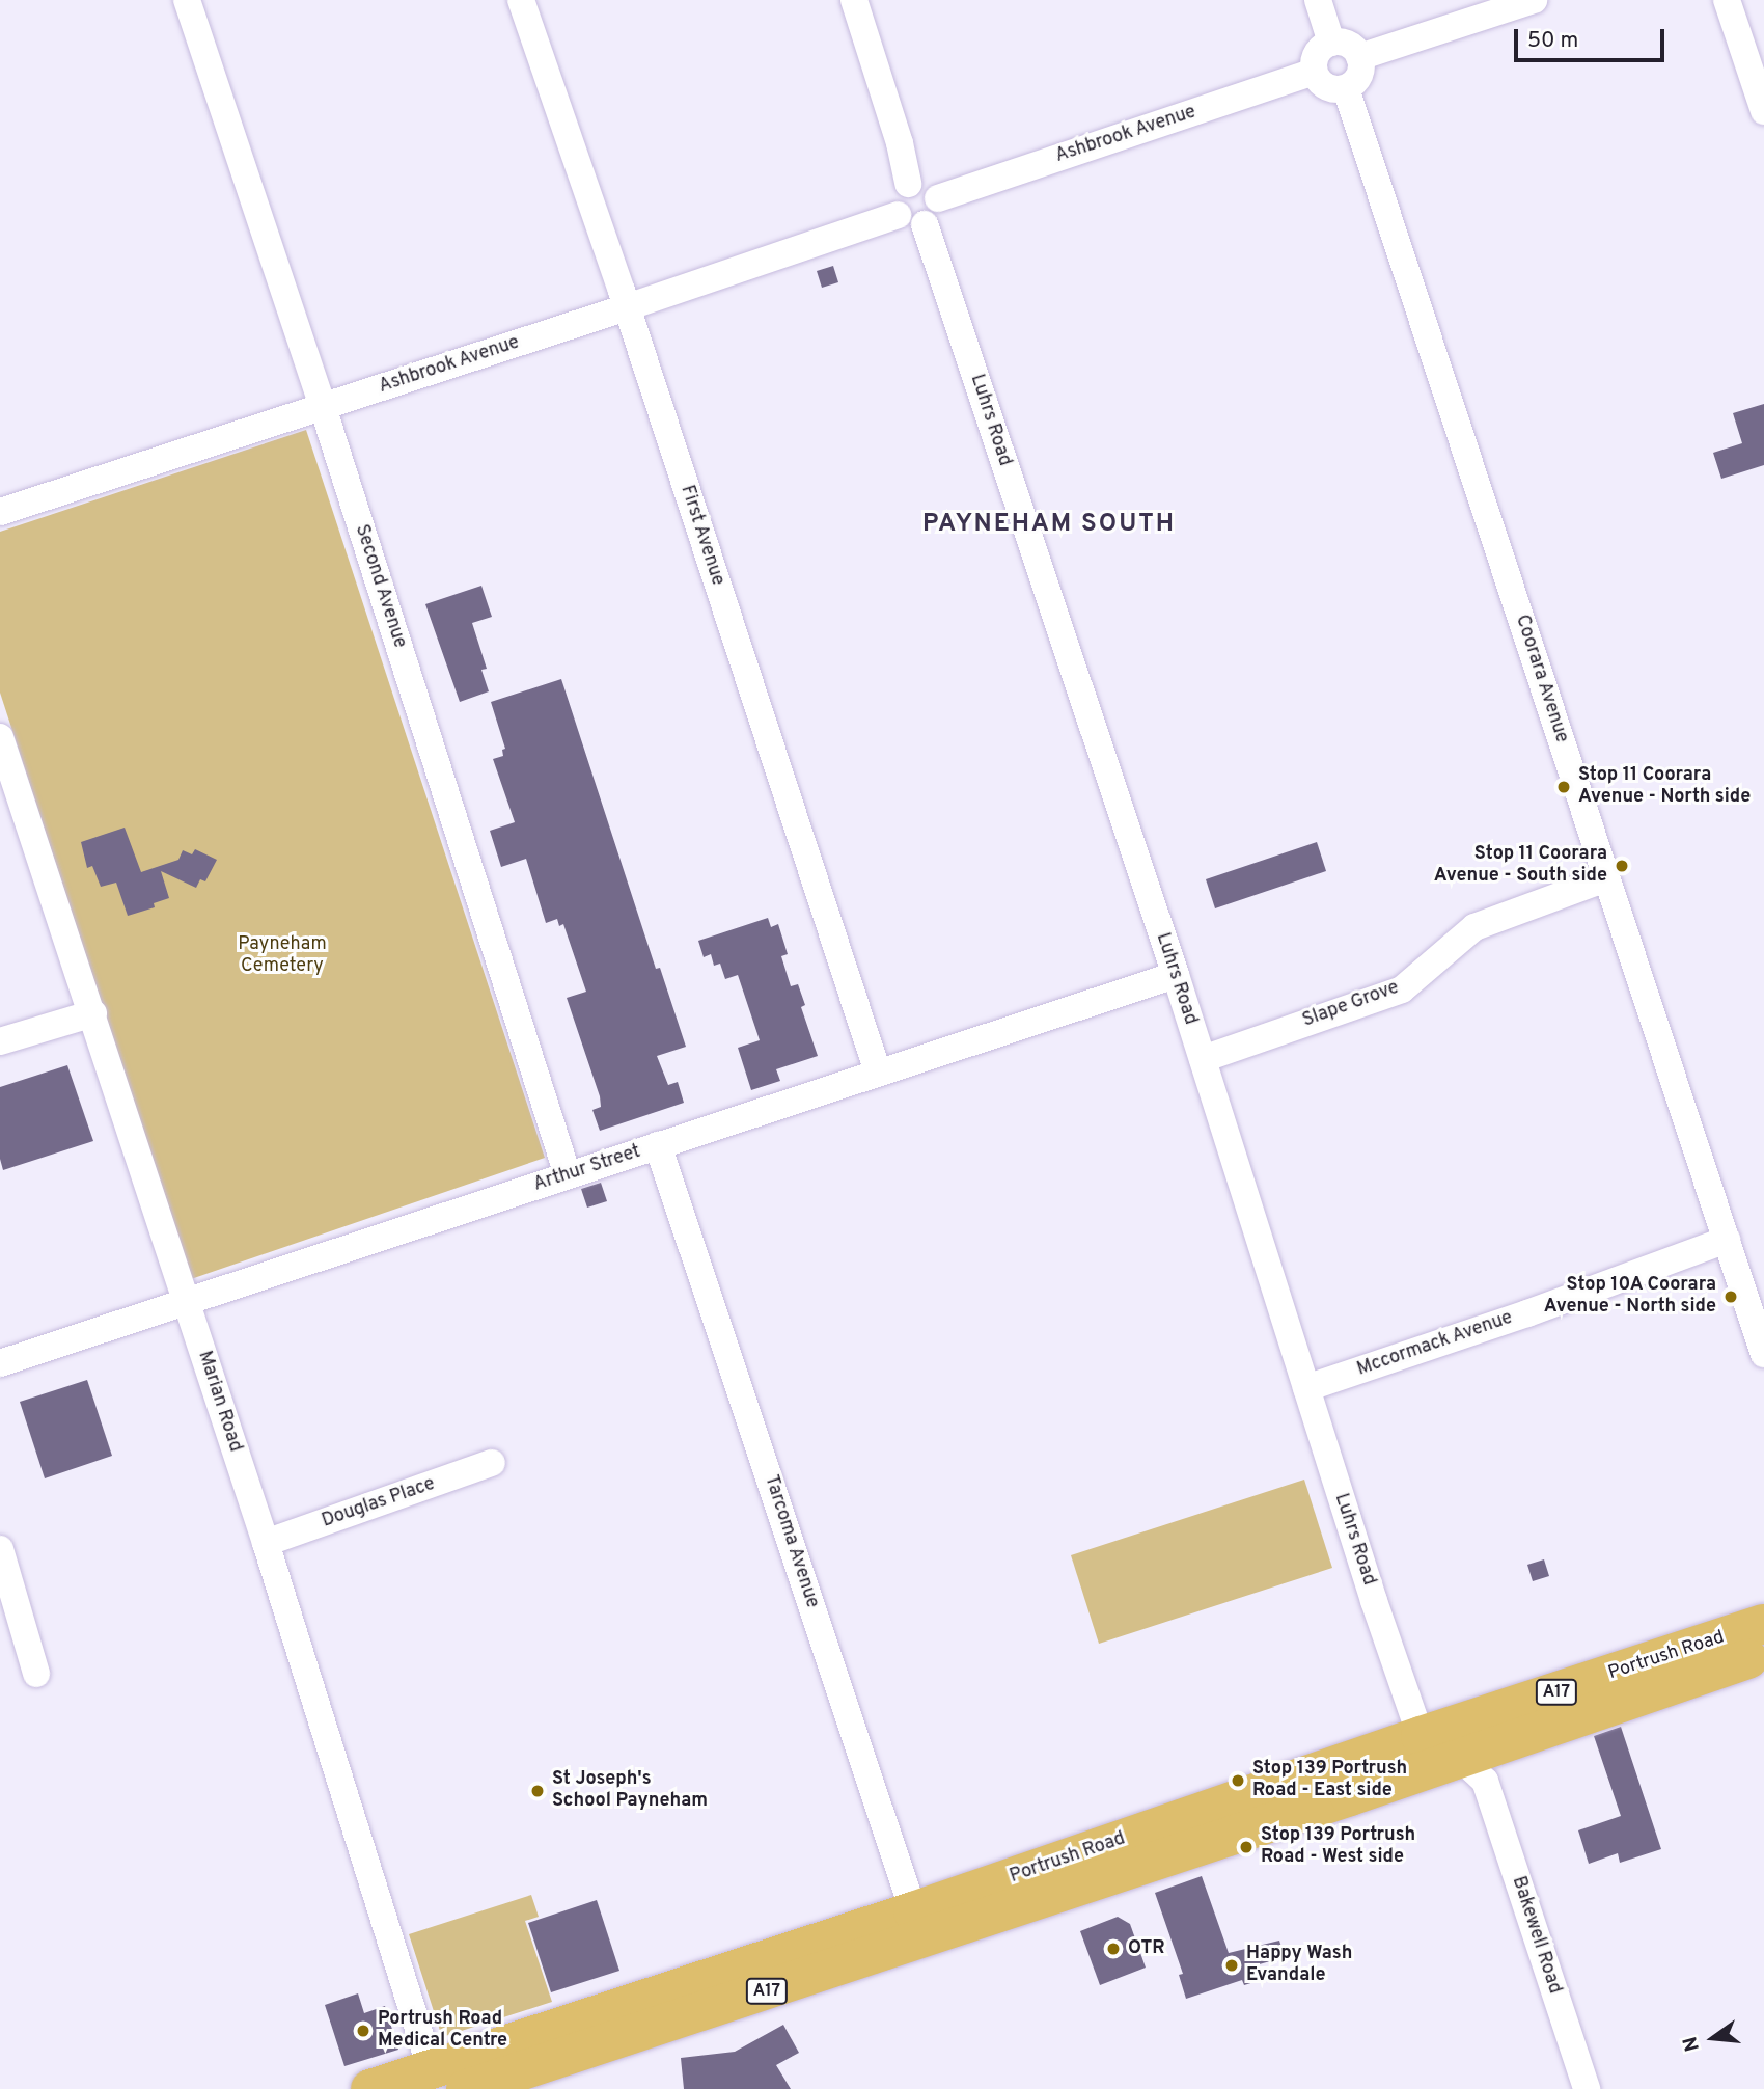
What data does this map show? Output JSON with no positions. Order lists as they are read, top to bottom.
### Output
{
  "streets": {
    "highway": ["Portrush Road", "A17"],
    "street": [
      "Ashbrook Avenue",
      "Luhrs Road",
      "First Avenue",
      "Second Avenue",
      "Coorara Avenue",
      "Slape Grove",
      "Arthur Street",
      "Mccormack Avenue",
      "Marian Road",
      "Douglas Place",
      "Tarcoma Avenue",
      "Bakewell Road"
    ]
  },
  "crossings": [
    ["Ashbrook Avenue", "Luhrs Road"],
    ["Ashbrook Avenue", "First Avenue"],
    ["Ashbrook Avenue", "Second Avenue"],
    ["Ashbrook Avenue", "Coorara Avenue"],
    ["Luhrs Road", "Slape Grove"],
    ["Luhrs Road", "Arthur Street"],
    ["Luhrs Road", "Mccormack Avenue"],
    ["Luhrs Road", "Portrush Road"],
    ["First Avenue", "Arthur Street"],
    ["Second Avenue", "Arthur Street"],
    ["Coorara Avenue", "Slape Grove"],
    ["Coorara Avenue", "Mccormack Avenue"],
    ["Arthur Street", "Marian Road"],
    ["Arthur Street", "Tarcoma Avenue"],
    ["Marian Road", "Douglas Place"],
    ["Marian Road", "Portrush Road"],
    ["Tarcoma Avenue", "Portrush Road"],
    ["Portrush Road", "Bakewell Road"]
  ],
  "districts": ["PAYNEHAM SOUTH"],
  "parks": ["Payneham Cemetery"],
  "places": [
    "Stop 11 Coorara Avenue - North side",
    "Stop 11 Coorara Avenue - South side",
    "Stop 10A Coorara Avenue - North side",
    "Stop 139 Portrush Road - East side",
    "St Joseph's School Payneham",
    "Stop 139 Portrush Road - West side",
    "OTR",
    "Happy Wash Evandale",
    "Portrush Road Medical Centre"
  ],
  "scale_bar": "50 m",
  "north": "left"
}
